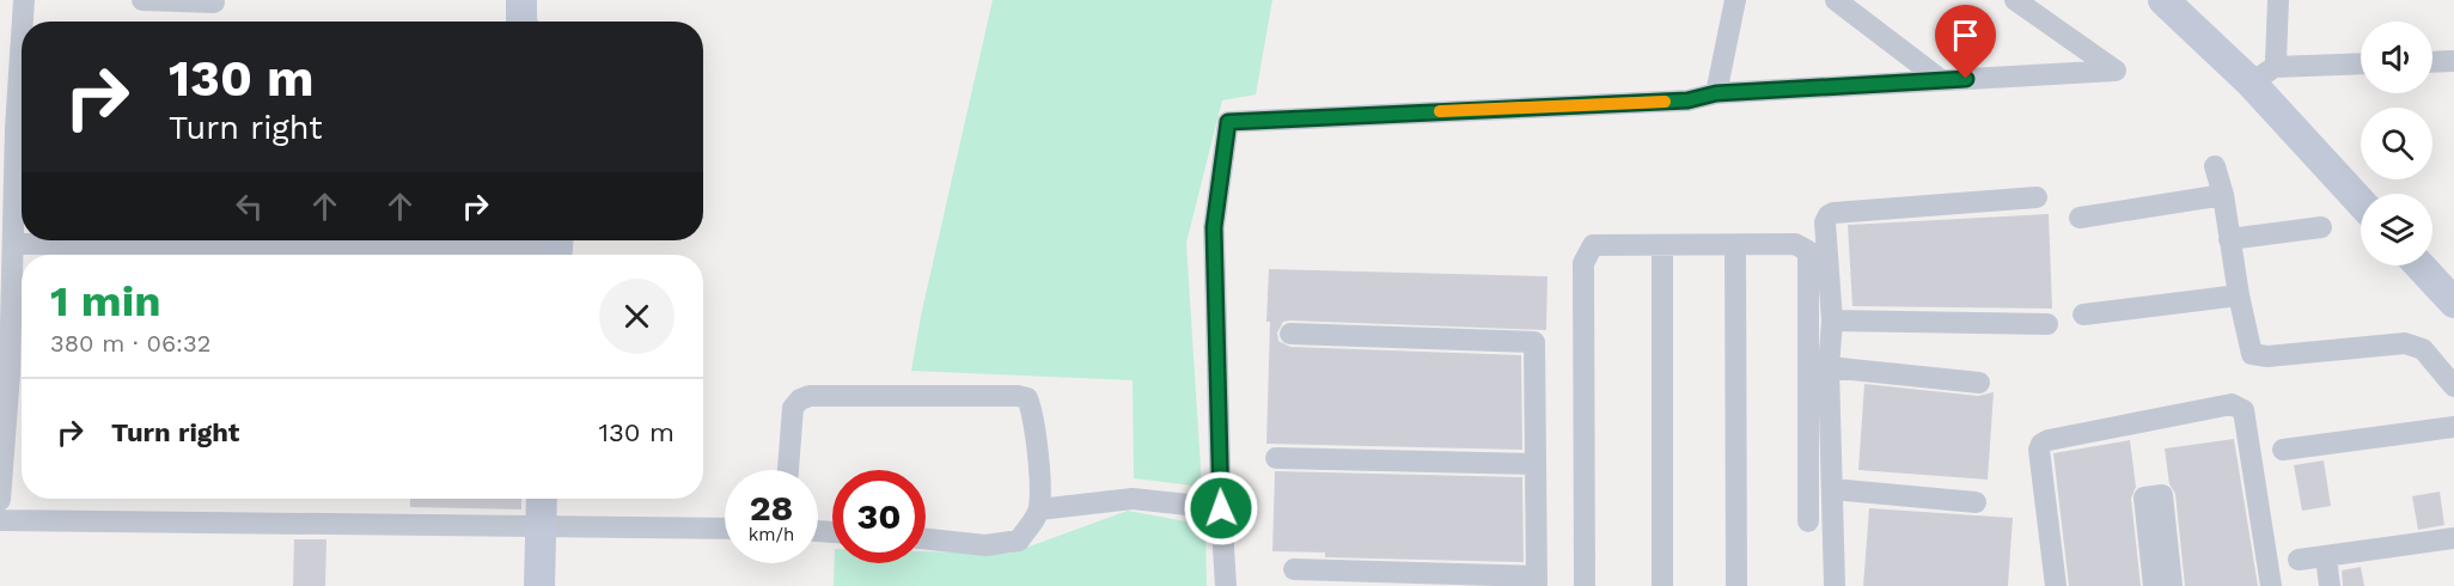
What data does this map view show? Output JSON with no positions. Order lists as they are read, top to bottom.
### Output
{
  "page": {
    "turn": ["130 m", "Turn right"],
    "heading": ["1 min", "380 m · 06:32"],
    "list": [
      {
        "name": "Turn right",
        "value": "130 m"
      }
    ],
    "speed": "28 km/h",
    "limit": "30"
  }
}
